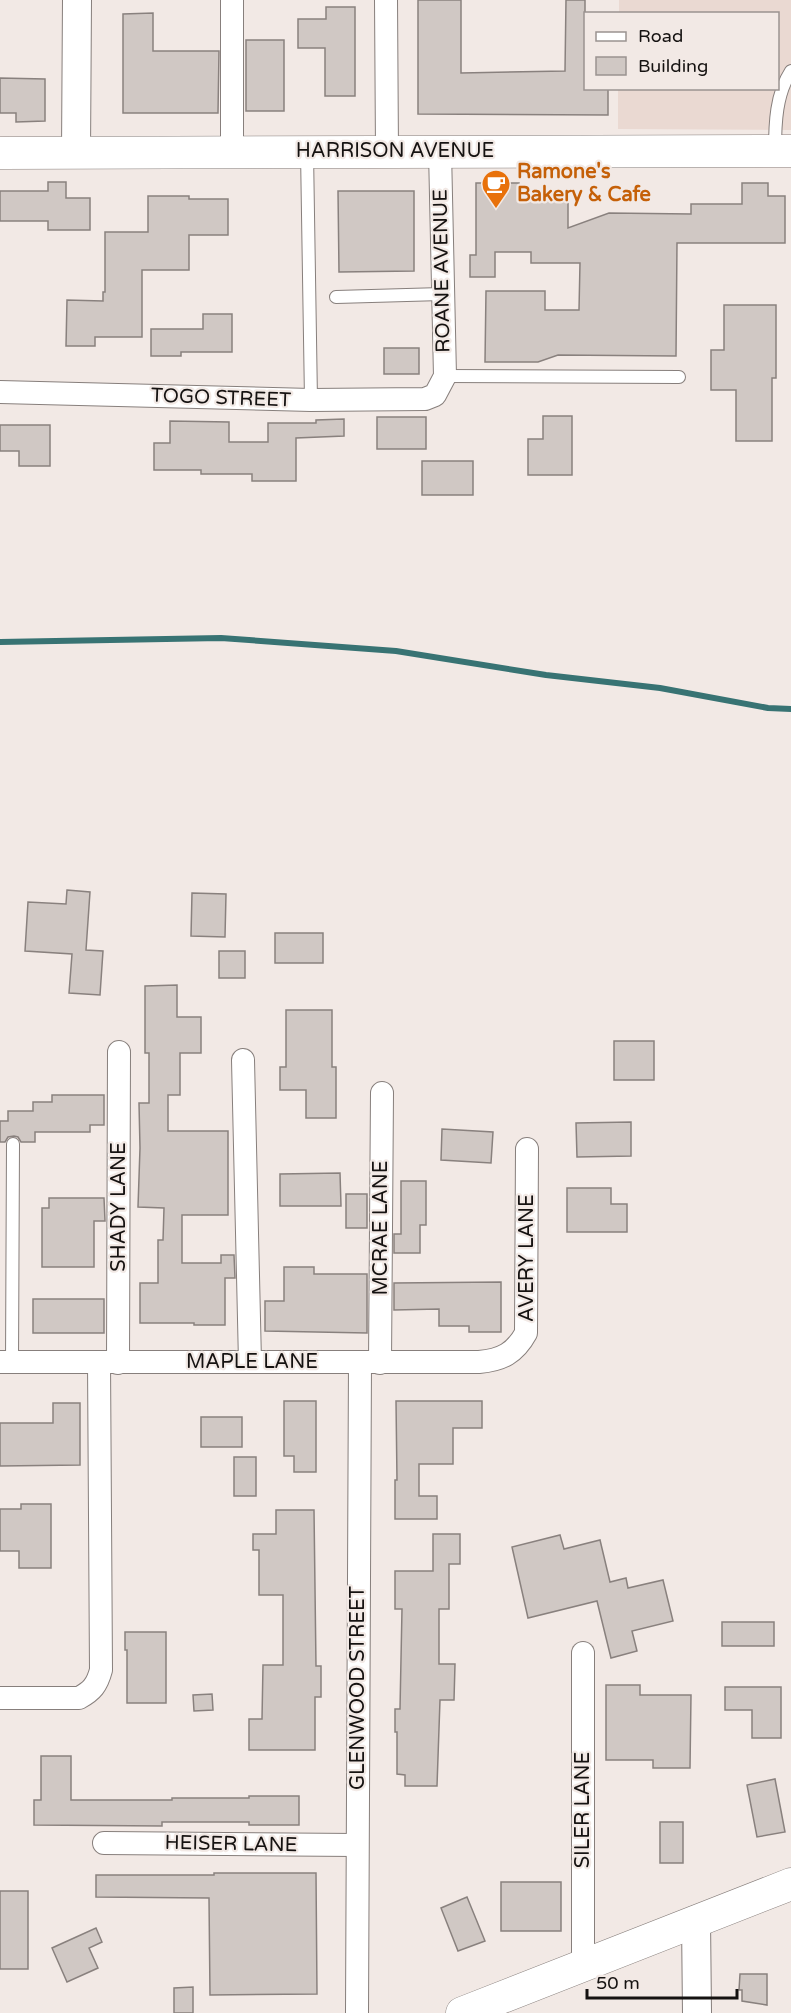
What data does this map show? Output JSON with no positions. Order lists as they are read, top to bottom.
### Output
{
  "streets": {
    "main road": ["HARRISON AVENUE"],
    "street": [
      "ROANE AVENUE",
      "TOGO STREET",
      "SHADY LANE",
      "MCRAE LANE",
      "AVERY LANE",
      "MAPLE LANE",
      "GLENWOOD STREET",
      "SILER LANE",
      "HEISER LANE"
    ]
  },
  "crossings": [
    ["HARRISON AVENUE", "ROANE AVENUE"],
    ["ROANE AVENUE", "TOGO STREET"],
    ["SHADY LANE", "MAPLE LANE"],
    ["MCRAE LANE", "MAPLE LANE"],
    ["MCRAE LANE", "GLENWOOD STREET"],
    ["AVERY LANE", "MAPLE LANE"],
    ["MAPLE LANE", "GLENWOOD STREET"],
    ["GLENWOOD STREET", "HEISER LANE"]
  ],
  "places": {
    "cafe": ["Ramone's Bakery & Cafe"]
  },
  "legend": ["Road", "Building"],
  "scale_bar": "50 m"
}
